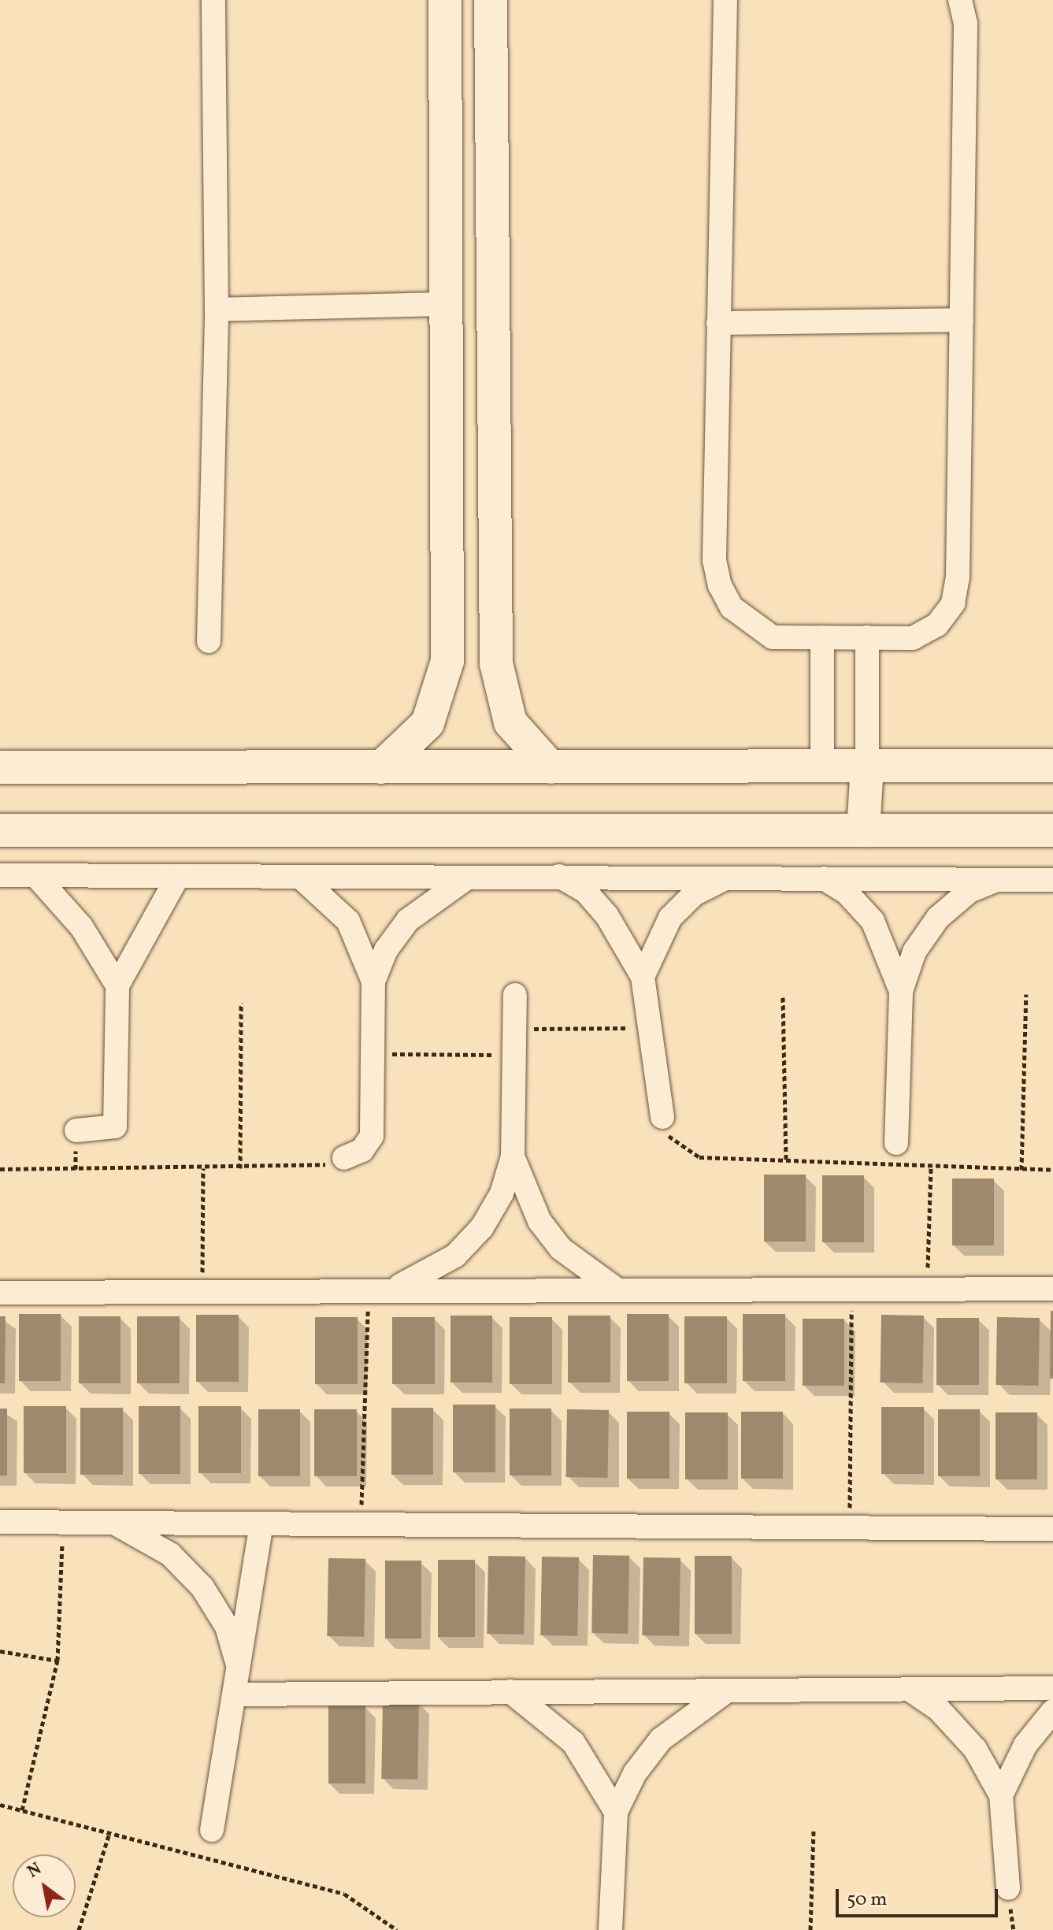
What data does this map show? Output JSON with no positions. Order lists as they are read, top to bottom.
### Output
{
  "scale_bar": "50 m",
  "north": "top left"
}
